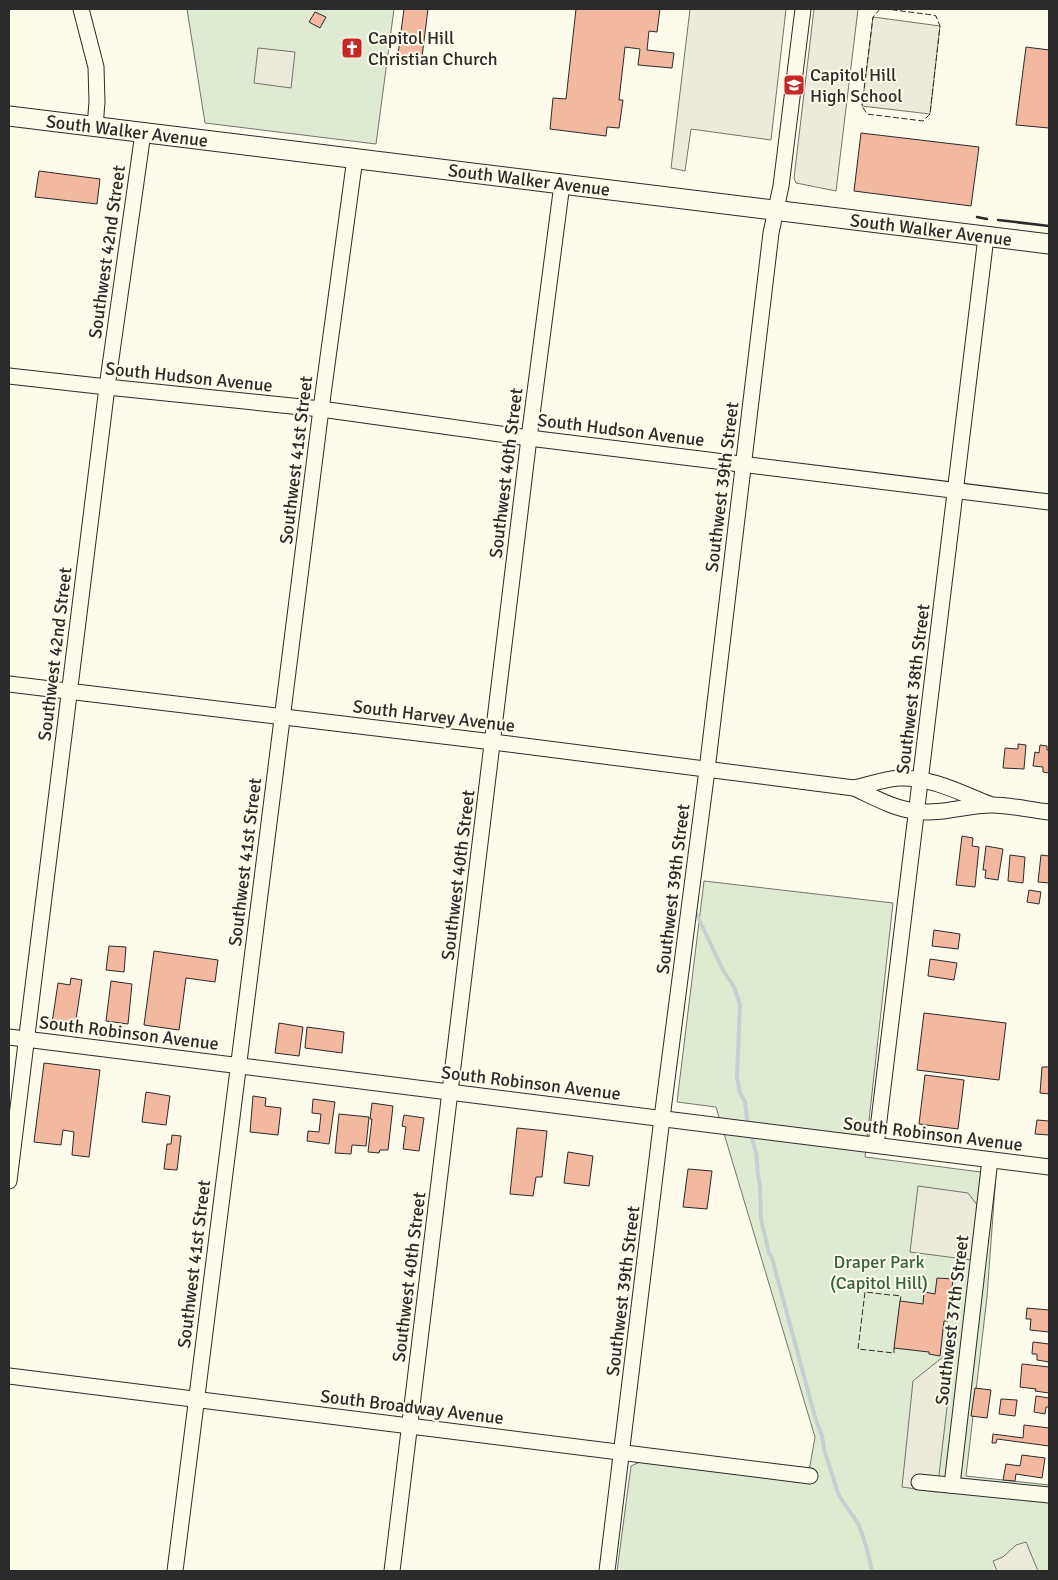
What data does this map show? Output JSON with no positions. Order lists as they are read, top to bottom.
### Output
{
  "streets": {
    "main road": ["South Walker Avenue"],
    "street": [
      "Southwest 42nd Street",
      "South Hudson Avenue",
      "Southwest 41st Street",
      "Southwest 40th Street",
      "Southwest 39th Street",
      "Southwest 38th Street",
      "South Harvey Avenue",
      "South Robinson Avenue",
      "Southwest 37th Street",
      "South Broadway Avenue"
    ]
  },
  "crossings": [
    ["South Walker Avenue", "Southwest 42nd Street"],
    ["South Walker Avenue", "Southwest 41st Street"],
    ["South Walker Avenue", "Southwest 40th Street"],
    ["South Walker Avenue", "Southwest 39th Street"],
    ["South Walker Avenue", "Southwest 38th Street"],
    ["Southwest 42nd Street", "South Hudson Avenue"],
    ["Southwest 42nd Street", "South Harvey Avenue"],
    ["Southwest 42nd Street", "South Robinson Avenue"],
    ["South Hudson Avenue", "Southwest 41st Street"],
    ["South Hudson Avenue", "Southwest 40th Street"],
    ["South Hudson Avenue", "Southwest 39th Street"],
    ["South Hudson Avenue", "Southwest 38th Street"],
    ["Southwest 41st Street", "South Harvey Avenue"],
    ["Southwest 41st Street", "South Robinson Avenue"],
    ["Southwest 41st Street", "South Broadway Avenue"],
    ["Southwest 40th Street", "South Harvey Avenue"],
    ["Southwest 40th Street", "South Robinson Avenue"],
    ["Southwest 40th Street", "South Broadway Avenue"],
    ["Southwest 39th Street", "South Harvey Avenue"],
    ["Southwest 39th Street", "South Robinson Avenue"],
    ["Southwest 39th Street", "South Broadway Avenue"],
    ["Southwest 38th Street", "South Harvey Avenue"],
    ["Southwest 38th Street", "South Robinson Avenue"],
    ["South Robinson Avenue", "Southwest 37th Street"]
  ],
  "parks": ["Draper Park (Capitol Hill)"],
  "places": {
    "church": ["Capitol Hill Christian Church"],
    "school or university": ["Capitol Hill High School"]
  }
}
